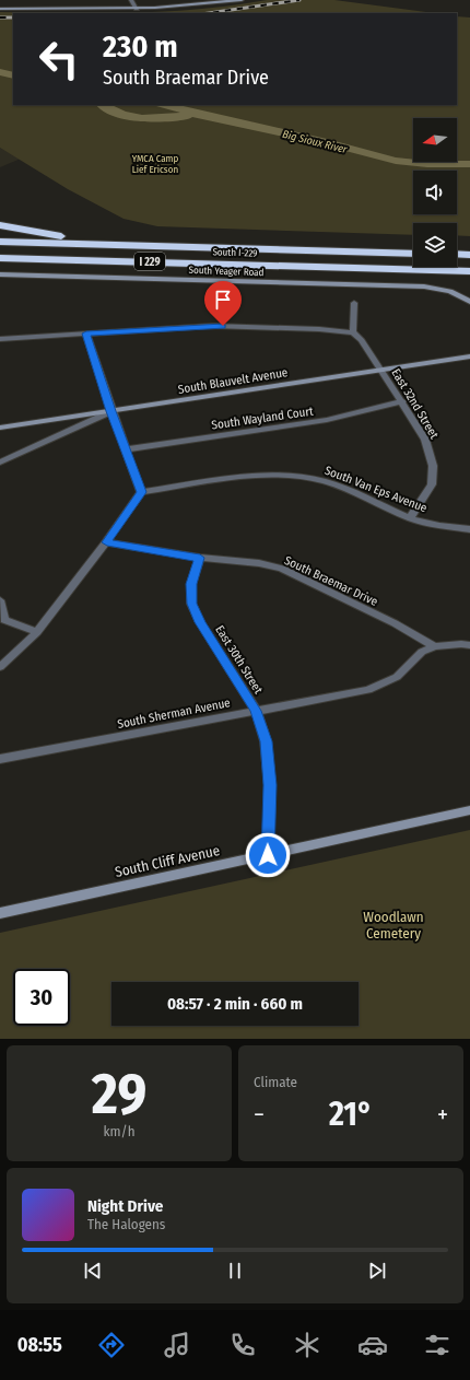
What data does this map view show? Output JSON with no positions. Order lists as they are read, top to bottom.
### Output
{
  "streets": {
    "highway": ["South I-229", "I 229"],
    "street": [
      "South Yeager Road",
      "South Blauvelt Avenue",
      "East 32nd Street",
      "South Wayland Court",
      "South Van Eps Avenue",
      "South Braemar Drive",
      "East 30th Street",
      "South Sherman Avenue",
      "South Cliff Avenue"
    ]
  },
  "crossings": [
    ["South Blauvelt Avenue", "East 32nd Street"],
    ["East 32nd Street", "South Wayland Court"],
    ["East 32nd Street", "South Van Eps Avenue"],
    ["South Braemar Drive", "East 30th Street"],
    ["South Braemar Drive", "South Sherman Avenue"],
    ["East 30th Street", "South Sherman Avenue"],
    ["East 30th Street", "South Cliff Avenue"]
  ],
  "water": ["Big Sioux River"],
  "parks": ["YMCA Camp Lief Ericson", "Woodlawn Cemetery"],
  "north": "left",
  "page": {
    "turn": ["230 m", "South Braemar Drive"],
    "limit": "30",
    "trip": "08:57 · 2 min · 660 m",
    "tile": [
      ["29", "km/h"],
      "Climate"
    ],
    "heat": ["−", "21°", "+"],
    "song": ["Night Drive", "The Halogens"],
    "tabs": "08:55"
  }
}
